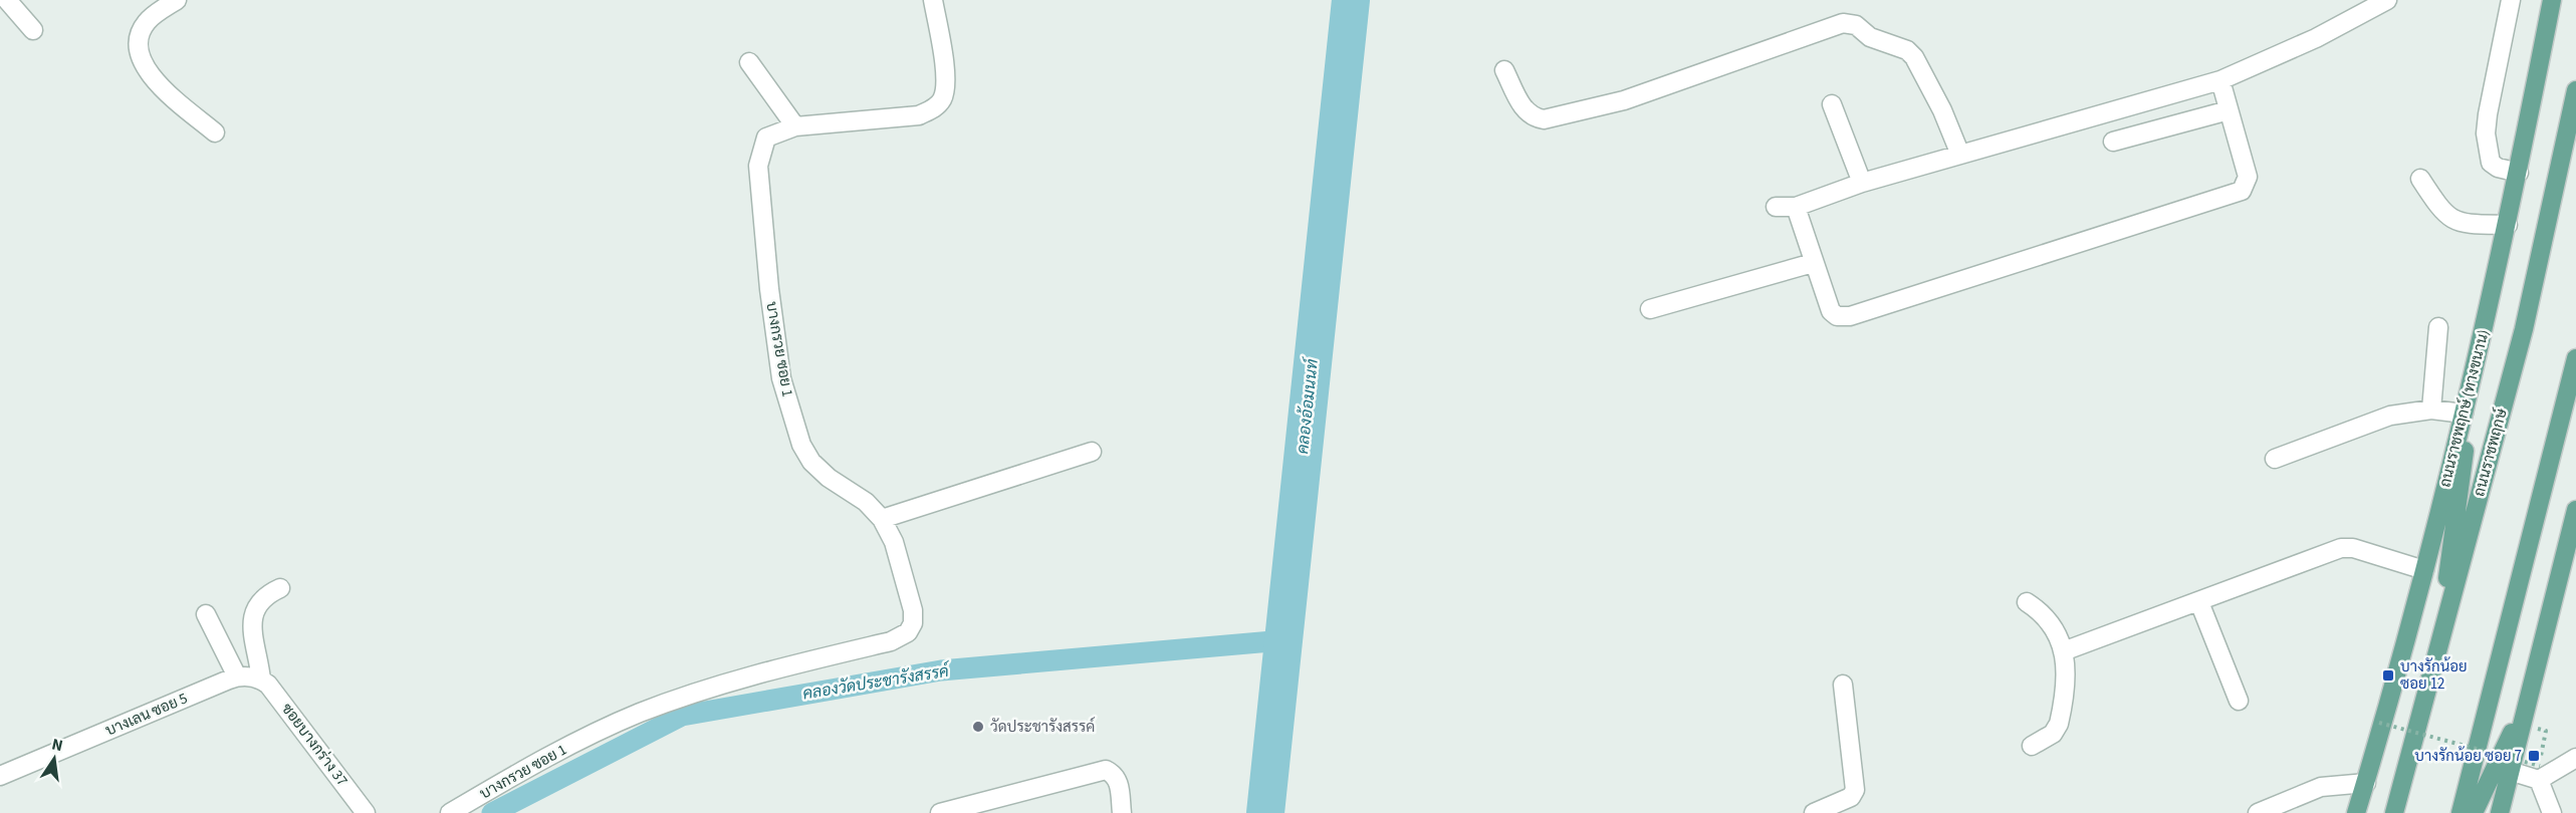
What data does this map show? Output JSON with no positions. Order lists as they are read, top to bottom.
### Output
{
  "streets": {
    "main road": ["ถนนราชพฤกษ์ (ทางขนาน)", "ถนนราชพฤกษ์"],
    "street": ["บางกรวย ซอย 1", "บางเลน ซอย 5", "ซอยบางกร่าง 37"]
  },
  "crossings": [
    ["บางเลน ซอย 5", "ซอยบางกร่าง 37"]
  ],
  "water": ["คลองอ้อมนนท์", "คลองวัดประชารังสรรค์"],
  "places": {
    "transit": ["บางรักน้อย ซอย 12", "บางรักน้อย ซอย 7"],
    "other": ["วัดประชารังสรรค์"]
  },
  "north": "top"
}
